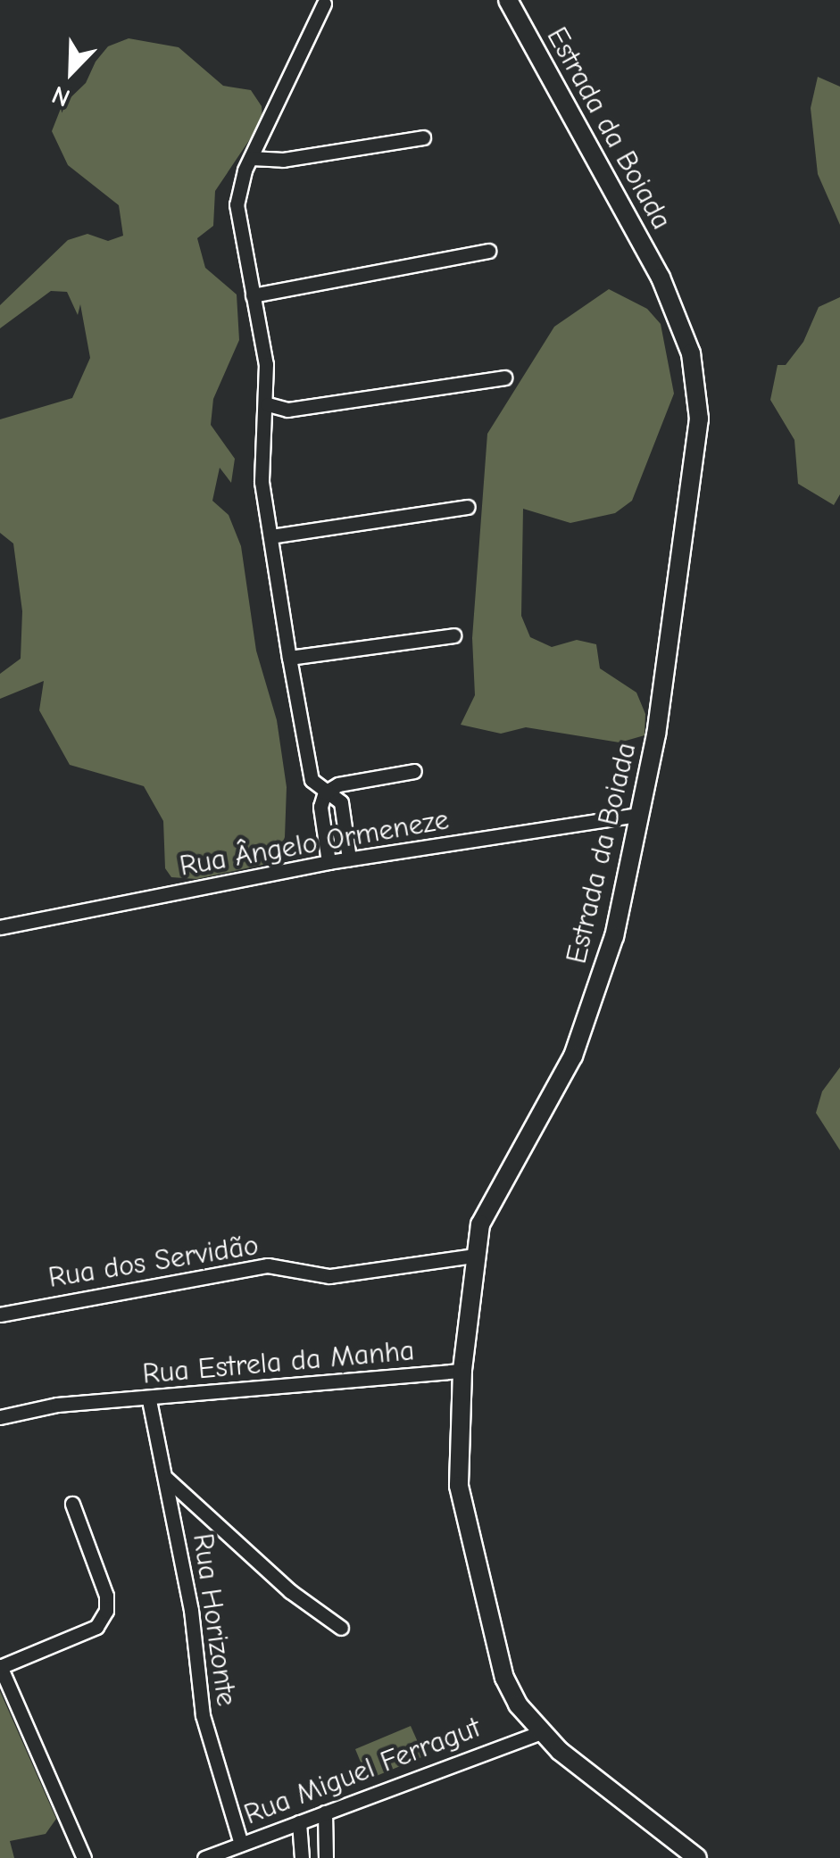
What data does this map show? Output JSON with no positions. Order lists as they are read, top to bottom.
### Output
{
  "streets": {
    "main road": ["Estrada da Boiada"],
    "street": [
      "Rua Ângelo Ormeneze",
      "Rua dos Servidão",
      "Rua Estrela da Manha",
      "Rua Horizonte",
      "Rua Miguel Ferragut"
    ]
  },
  "crossings": [
    ["Estrada da Boiada", "Rua Ângelo Ormeneze"],
    ["Estrada da Boiada", "Rua dos Servidão"],
    ["Estrada da Boiada", "Rua Estrela da Manha"],
    ["Estrada da Boiada", "Rua Miguel Ferragut"],
    ["Rua Estrela da Manha", "Rua Horizonte"],
    ["Rua Horizonte", "Rua Miguel Ferragut"]
  ],
  "north": "bottom left"
}
